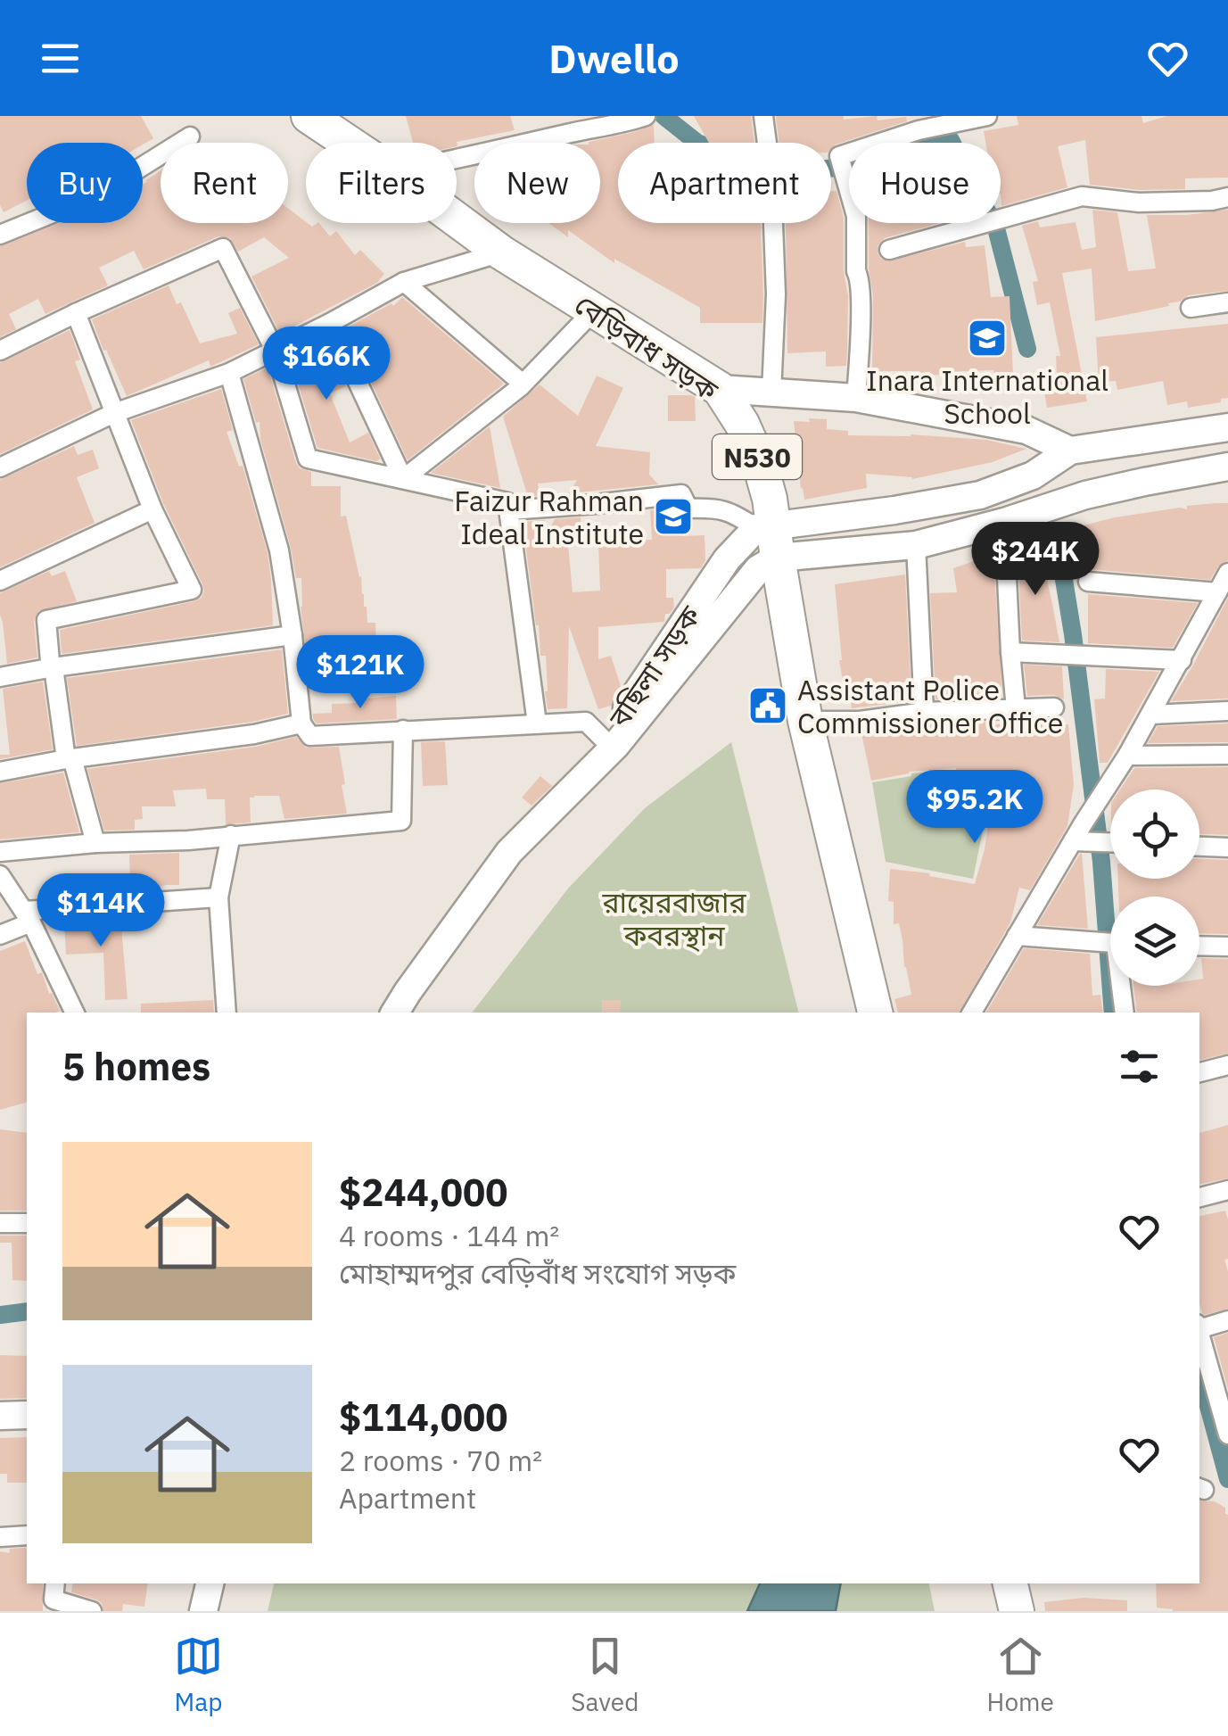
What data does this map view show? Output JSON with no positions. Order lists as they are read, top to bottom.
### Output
{
  "streets": {
    "highway": ["বেড়িবাধ সড়ক", "N530"],
    "main road": ["বছিলা সড়ক"]
  },
  "crossings": [
    ["বেড়িবাধ সড়ক", "বছিলা সড়ক"]
  ],
  "parks": ["রায়েরবাজার কবরস্থান"],
  "places": {
    "school or university": ["Inara International School", "Faizur Rahman Ideal Institute"],
    "public building": ["Assistant Police Commissioner Office"]
  },
  "page": {
    "header": "Dwello",
    "chip": [
      "Buy",
      "Rent",
      "Filters",
      "New",
      "Apartment",
      "House"
    ],
    "price": [
      "$166K",
      "$244K",
      "$121K",
      "$95.2K",
      "$114K"
    ],
    "heading": "5 homes",
    "list": [
      {
        "name": "$244,000",
        "note": "4 rooms · 144 m² · মোহাম্মদপুর বেড়িবাঁধ সংযোগ সড়ক"
      },
      {
        "name": "$114,000",
        "note": "2 rooms · 70 m² · Apartment"
      }
    ],
    "tabs": ["Map", "Saved", "Home"]
  }
}
